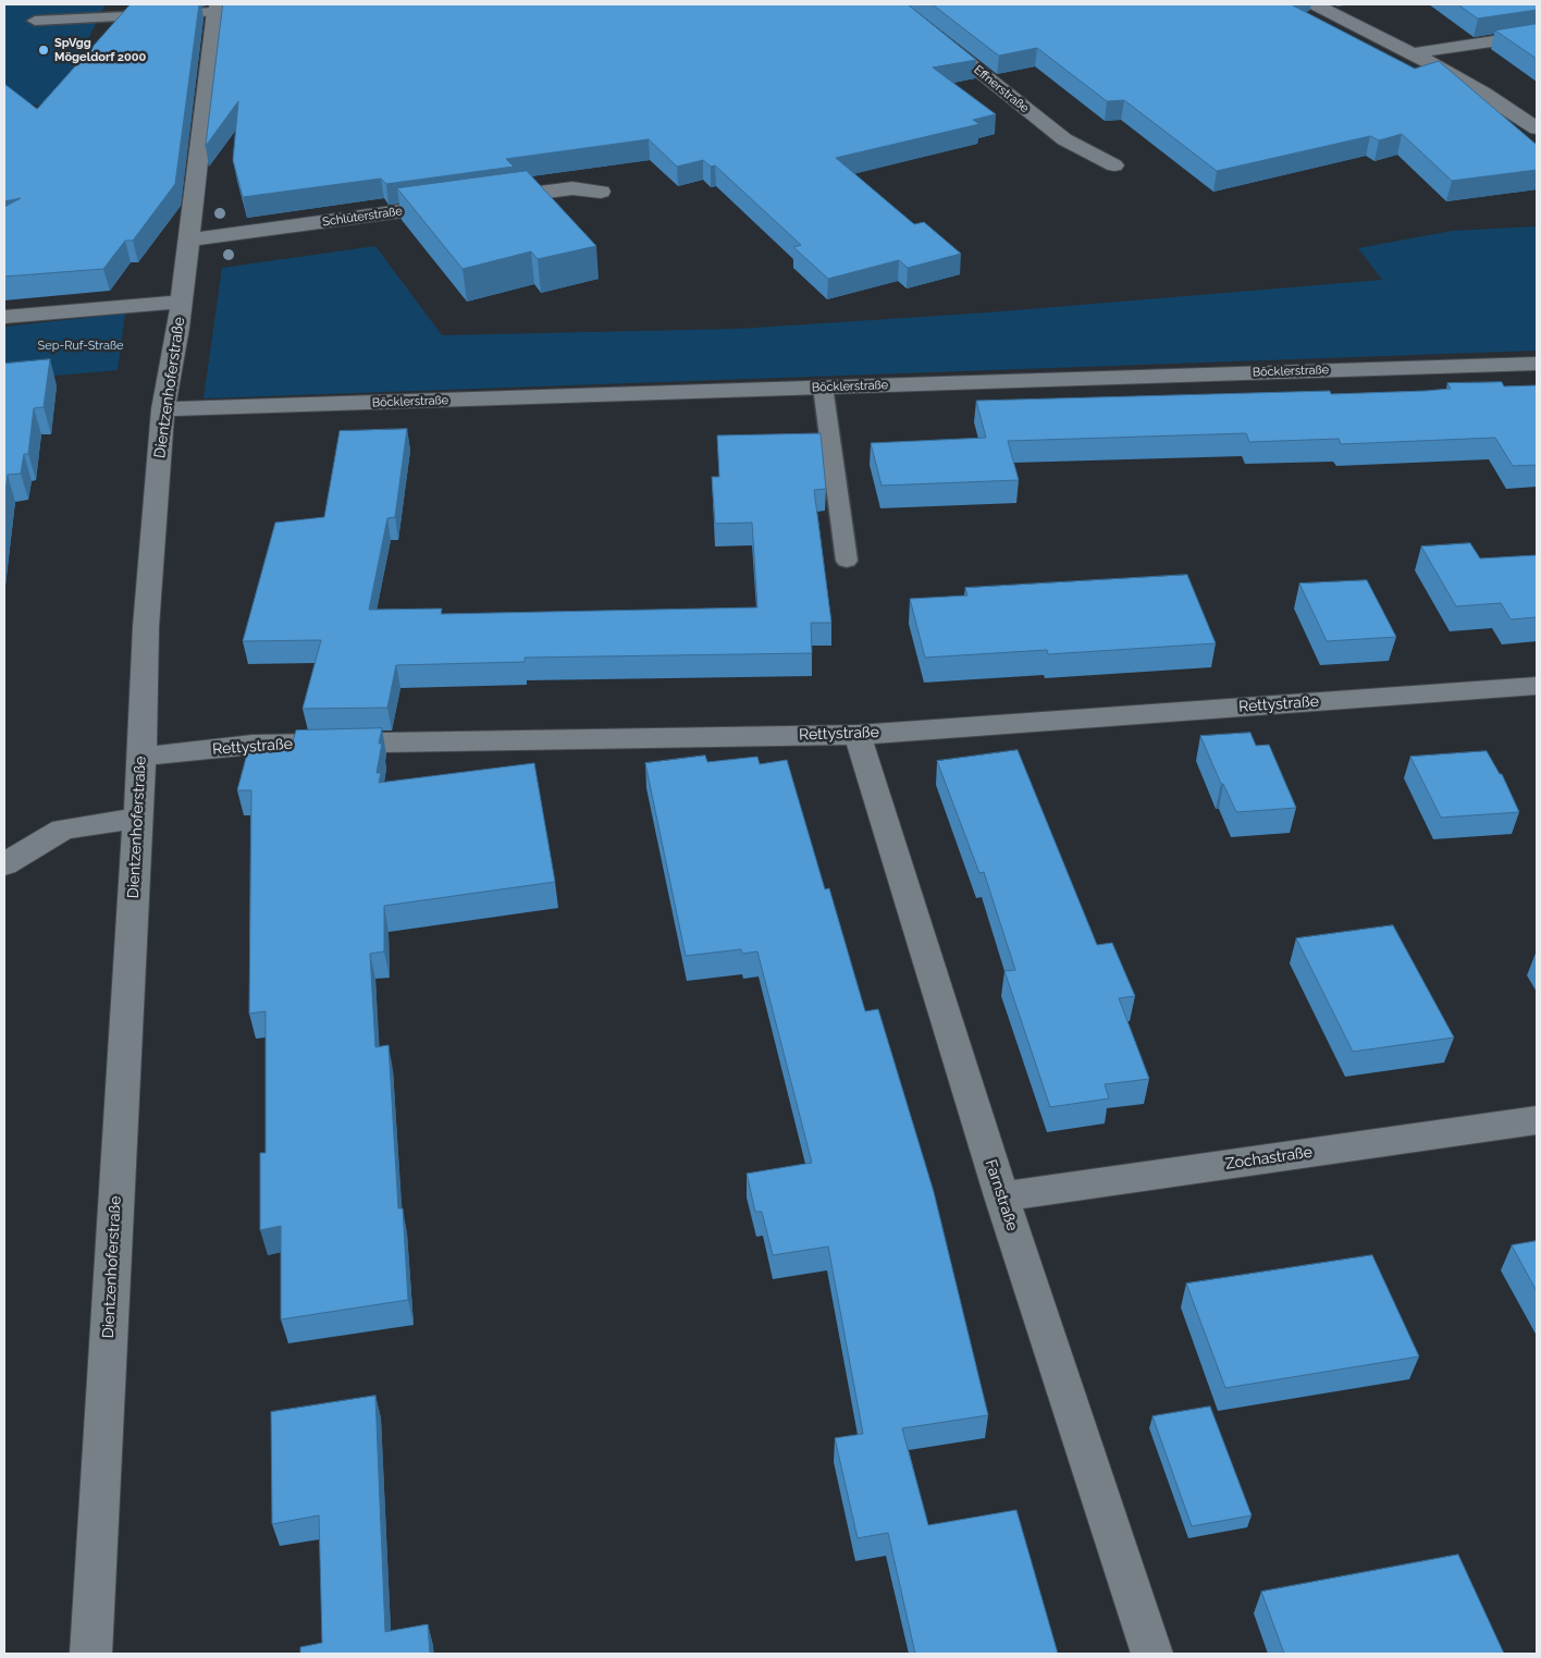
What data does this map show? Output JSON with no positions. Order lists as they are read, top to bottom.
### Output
{
  "streets": {
    "street": [
      "Effnerstraße",
      "Schlüterstraße",
      "Böcklerstraße",
      "Dientzenhoferstraße",
      "Rettystraße",
      "Zochastraße",
      "Farnstraße"
    ]
  },
  "crossings": [
    ["Schlüterstraße", "Dientzenhoferstraße"],
    ["Böcklerstraße", "Dientzenhoferstraße"],
    ["Dientzenhoferstraße", "Rettystraße"],
    ["Rettystraße", "Farnstraße"],
    ["Zochastraße", "Farnstraße"]
  ],
  "parks": ["Sep-Ruf-Straße"],
  "places": ["SpVgg Mögeldorf 2000"]
}
